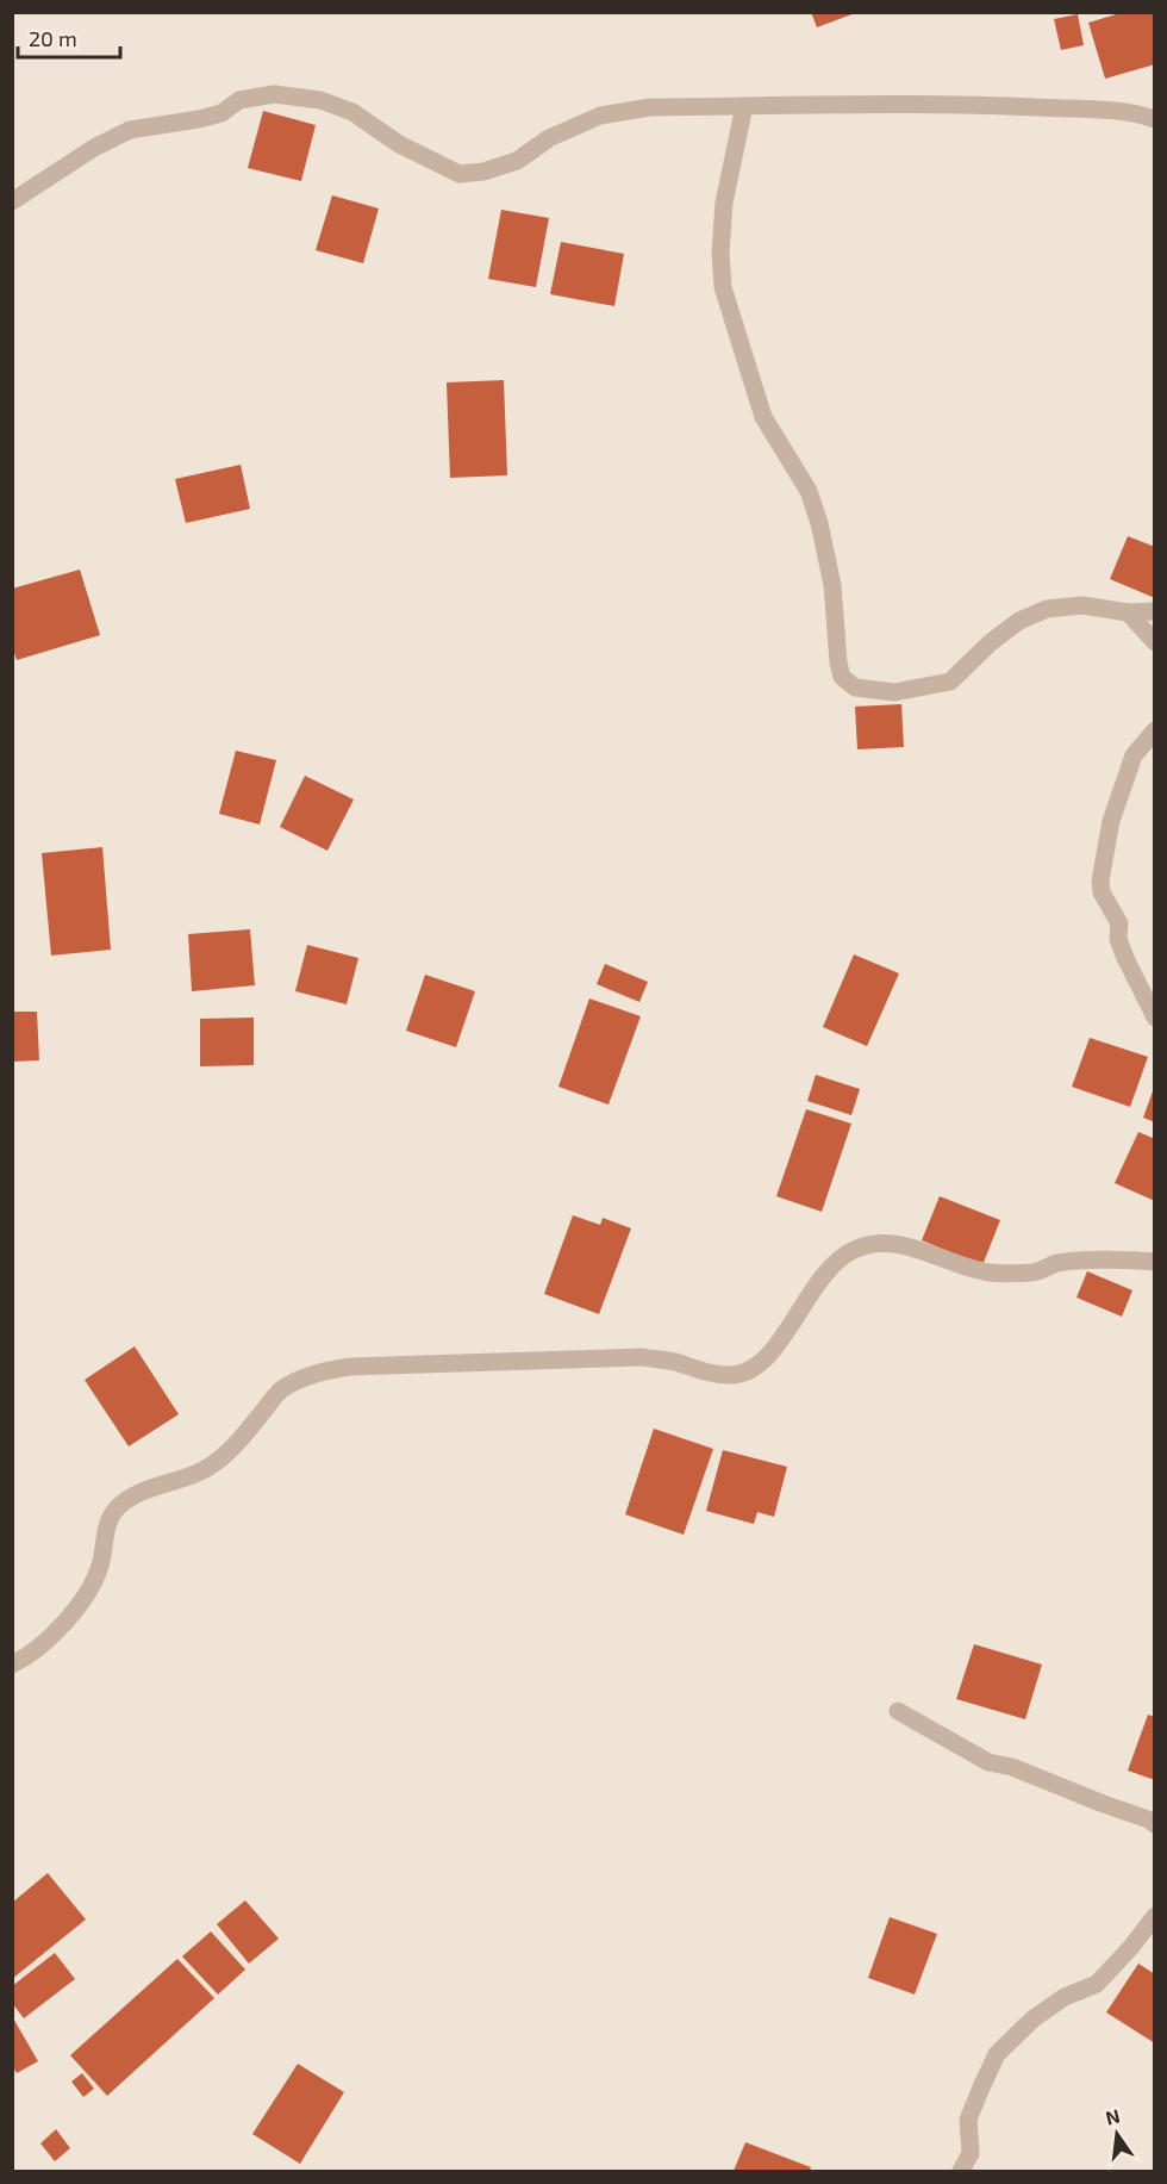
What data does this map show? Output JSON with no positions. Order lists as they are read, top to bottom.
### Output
{
  "scale_bar": "20 m",
  "north": "top"
}
